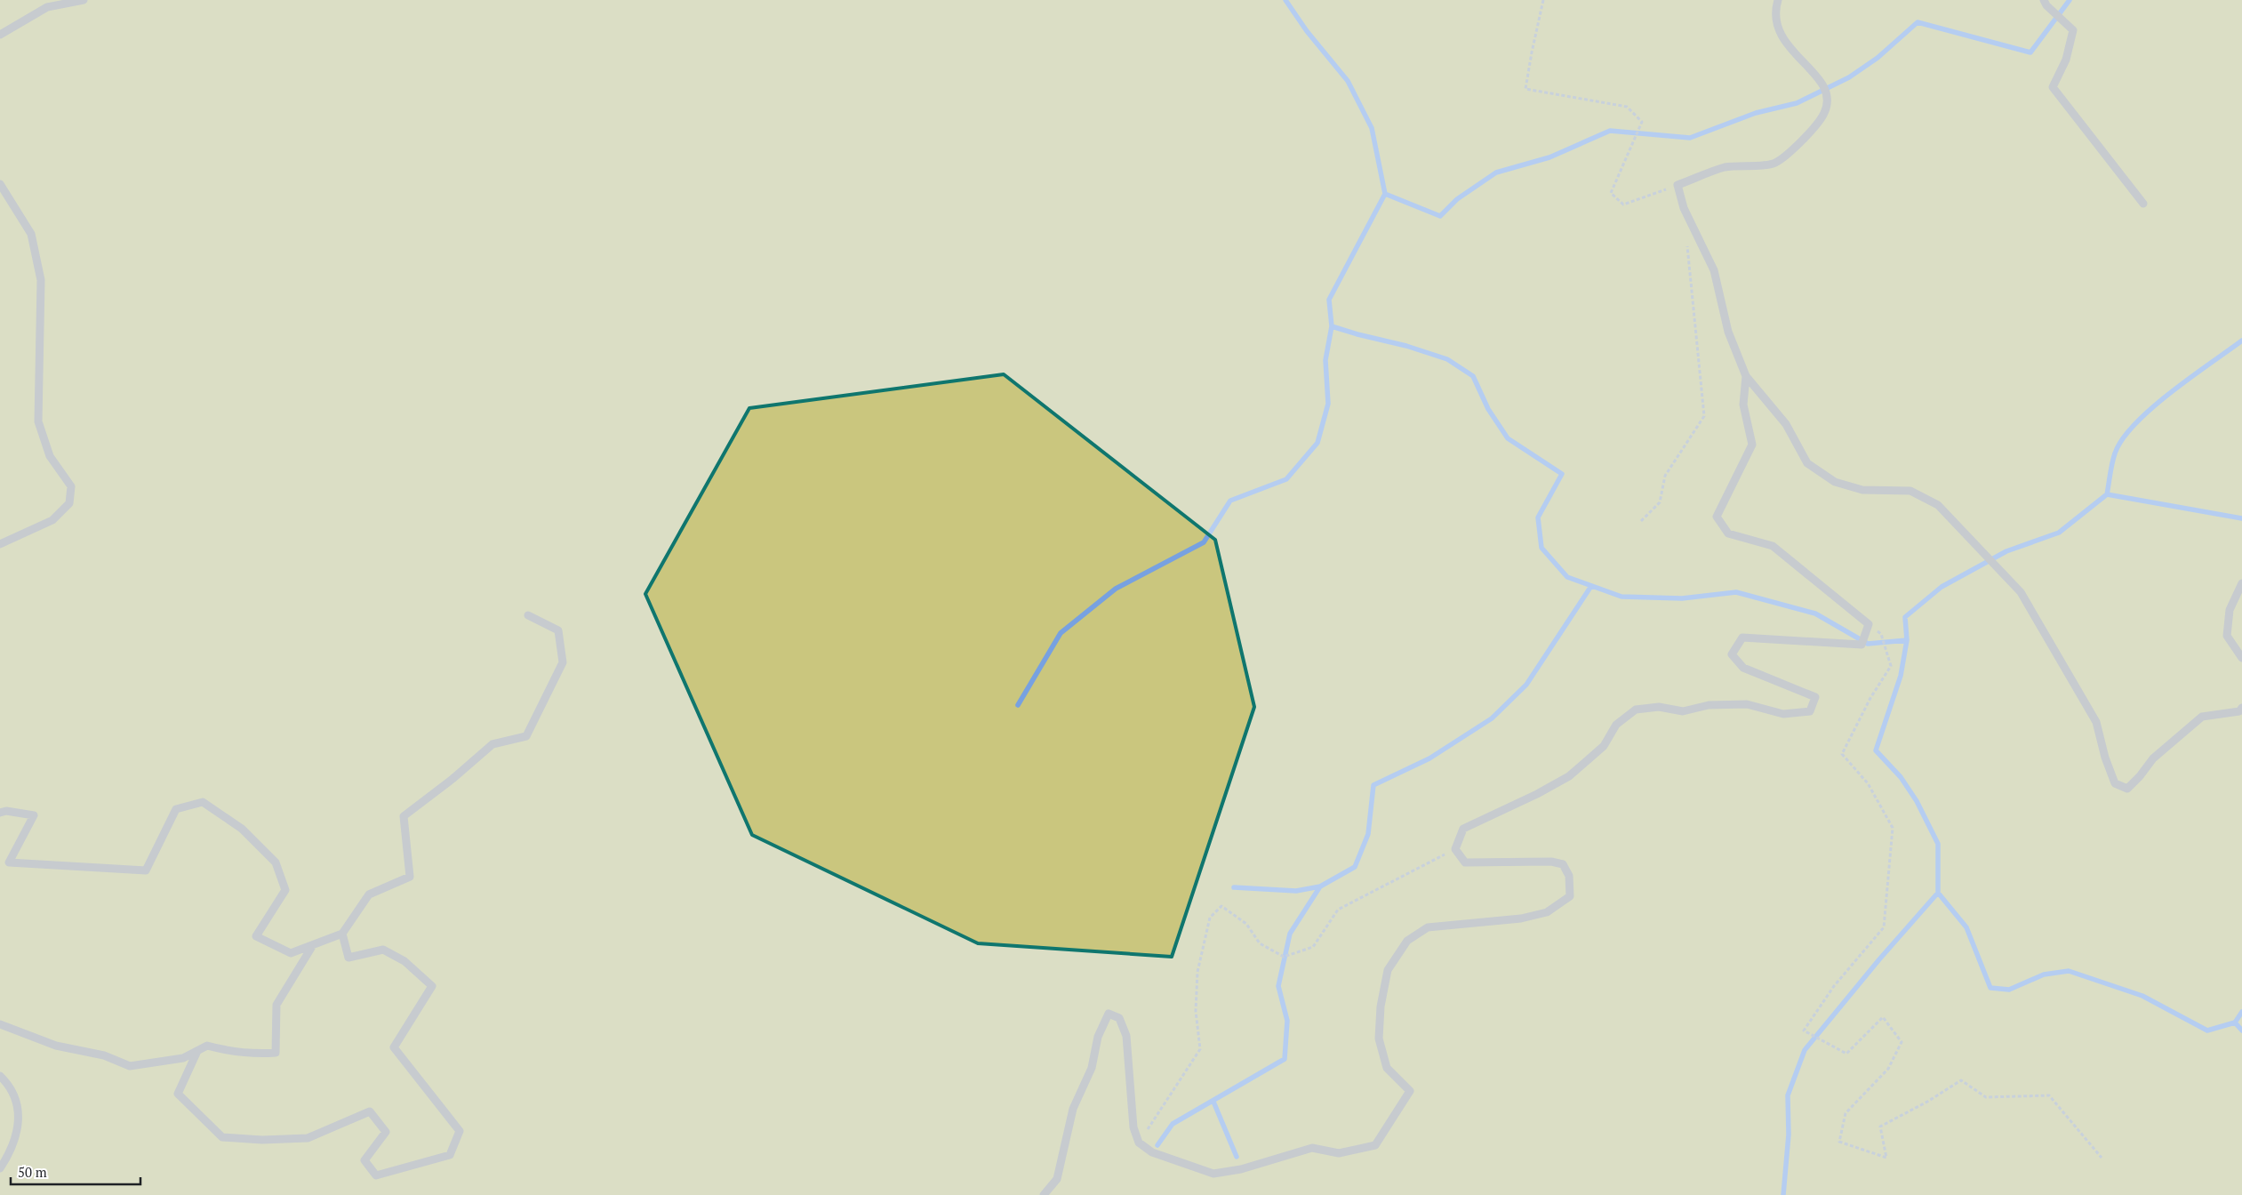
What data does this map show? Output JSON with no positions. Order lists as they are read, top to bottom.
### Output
{
  "scale_bar": "50 m"
}
